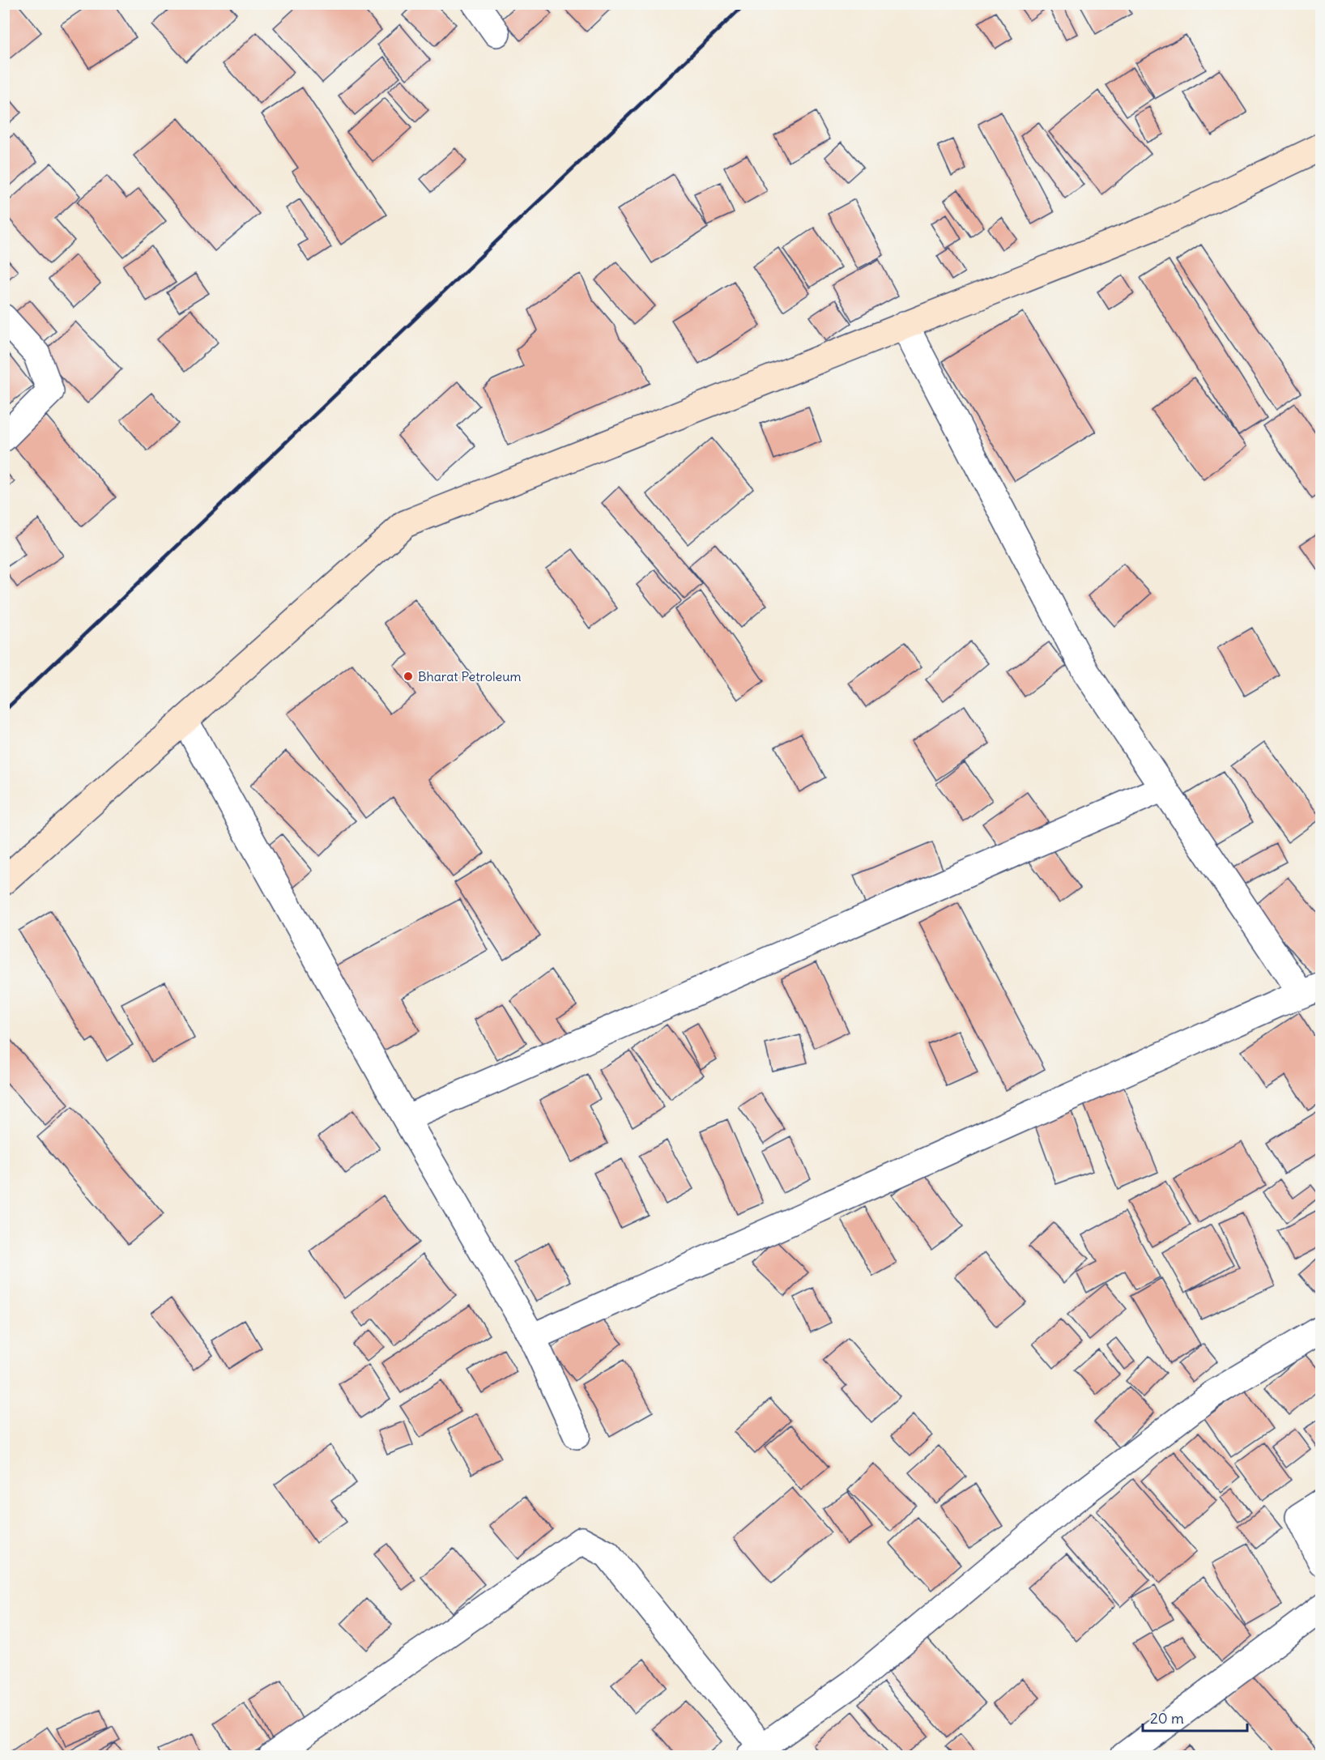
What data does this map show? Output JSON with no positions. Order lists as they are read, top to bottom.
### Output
{
  "places": ["Bharat Petroleum"],
  "scale_bar": "20 m"
}
